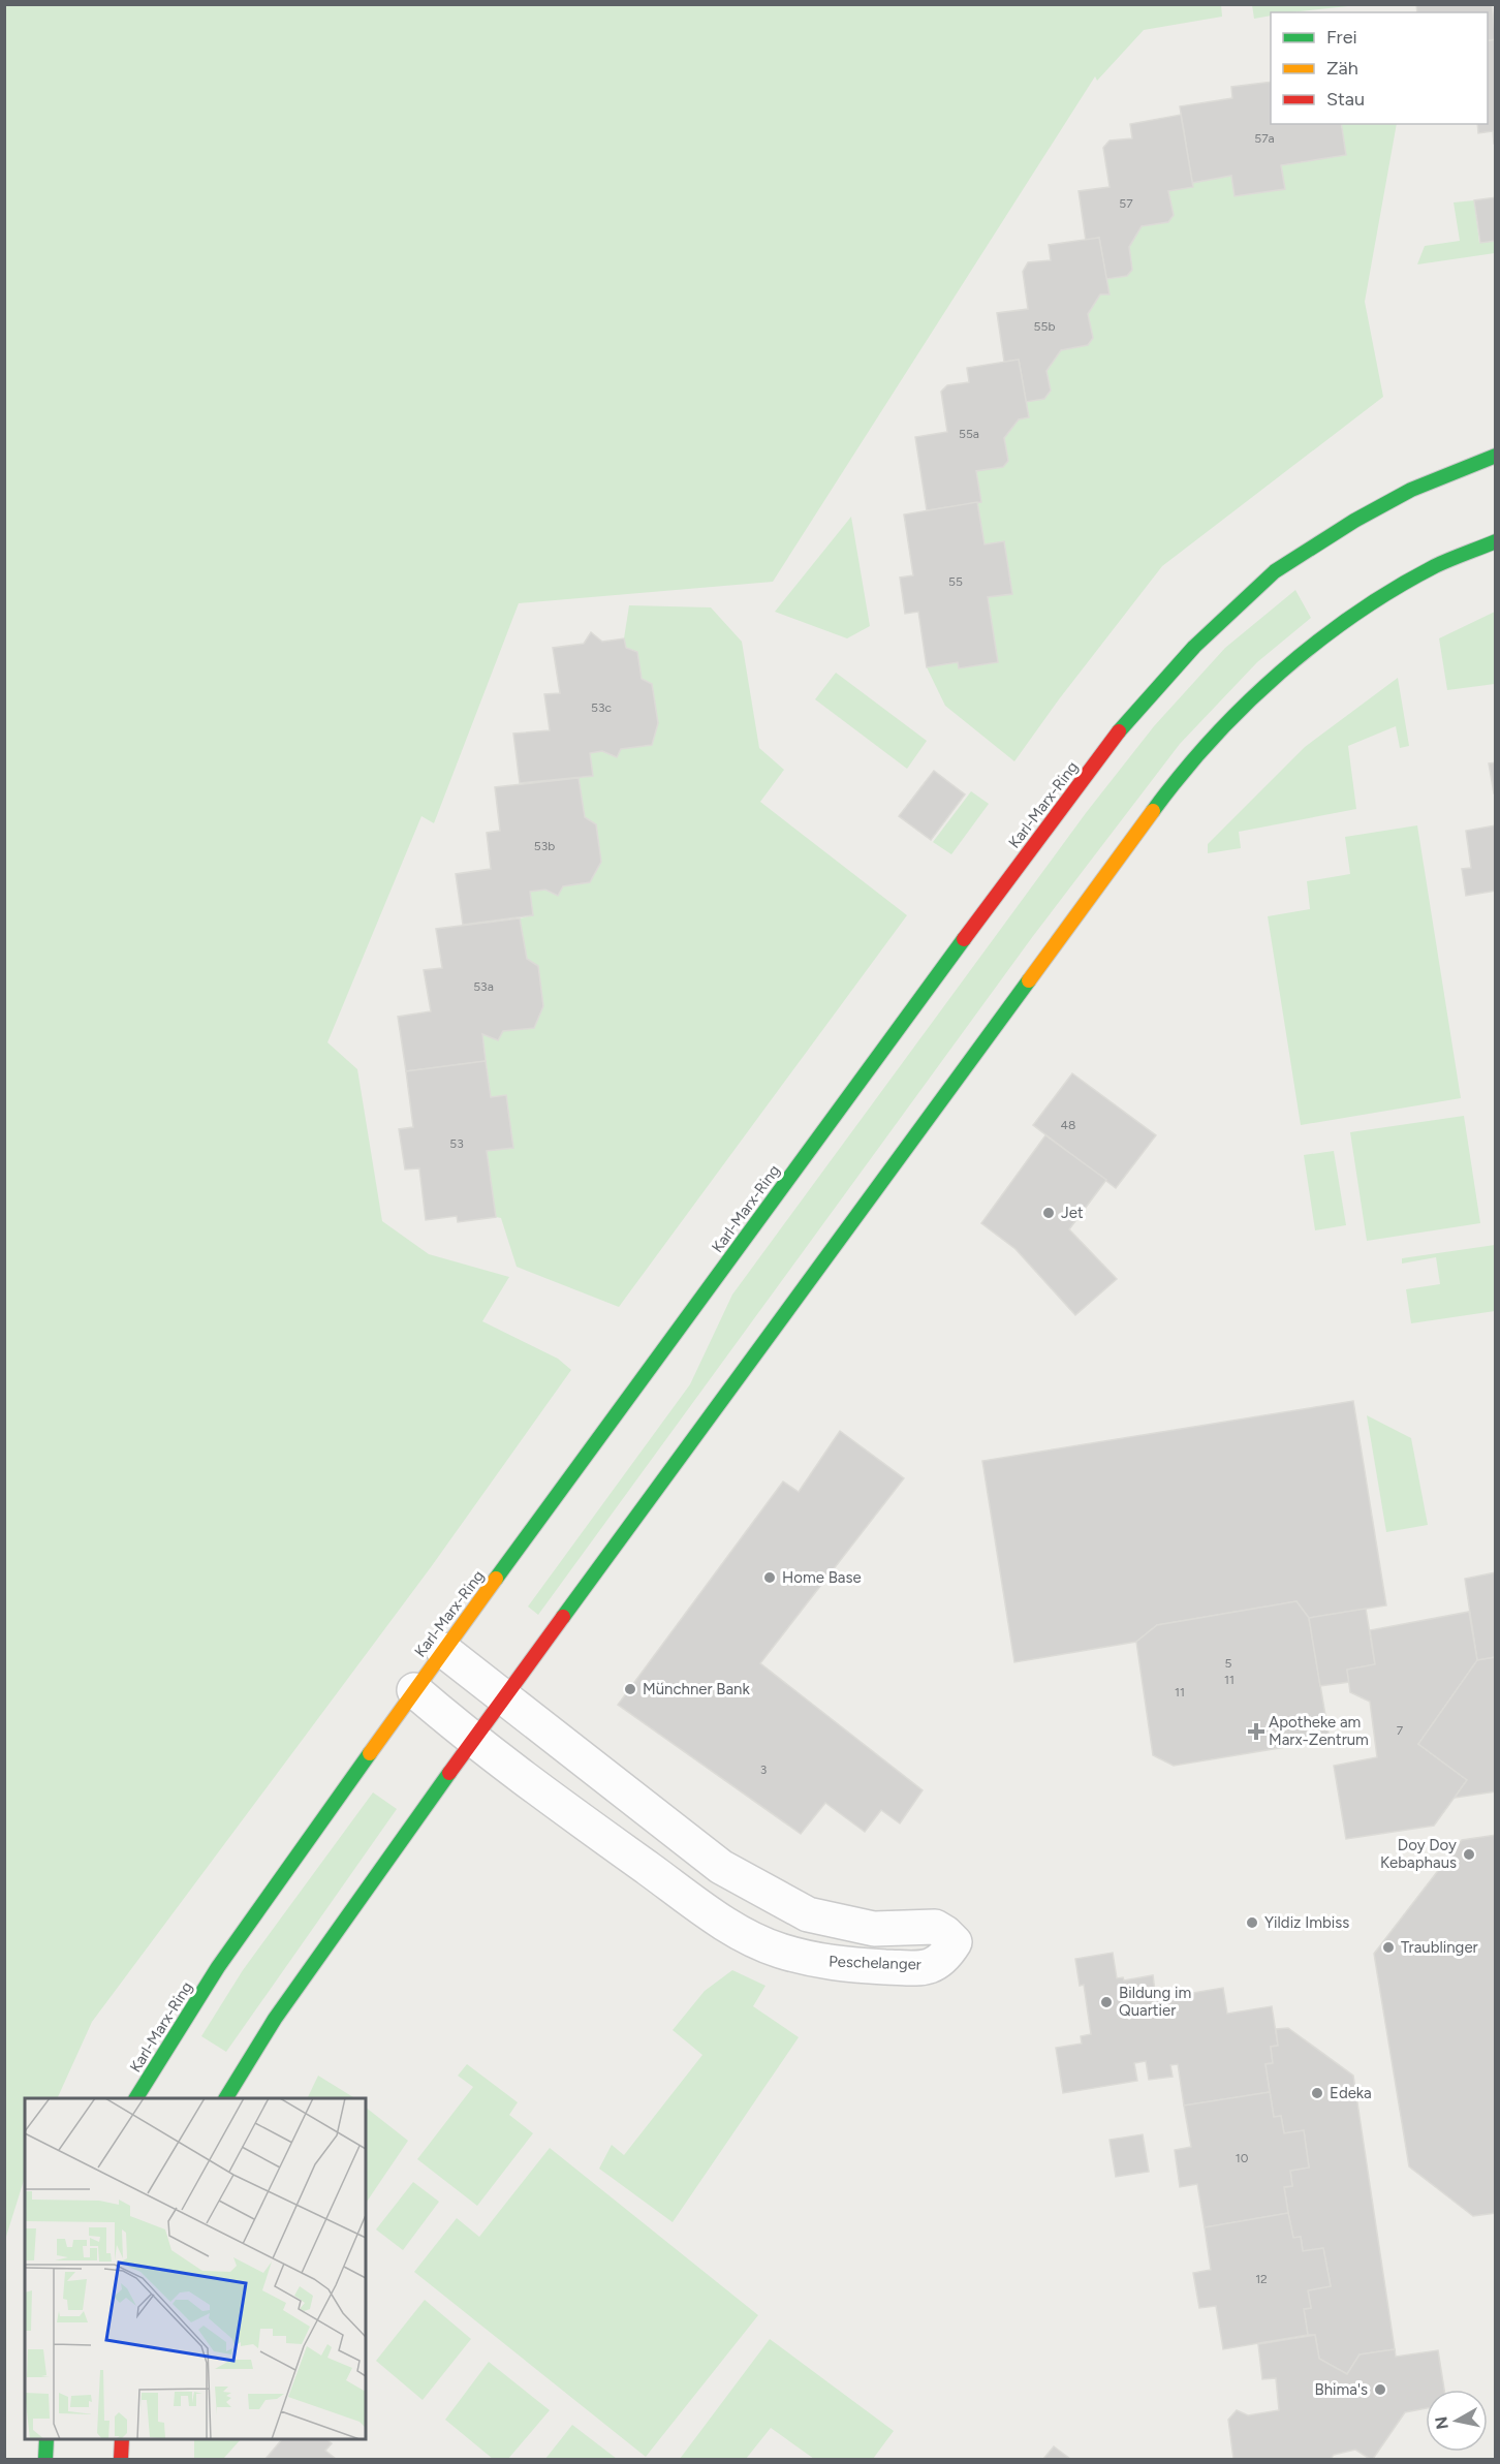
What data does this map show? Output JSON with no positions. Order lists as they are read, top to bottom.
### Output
{
  "streets": {
    "main road": ["Karl-Marx-Ring"],
    "street": ["Peschelanger"]
  },
  "crossings": [
    ["Karl-Marx-Ring", "Peschelanger"]
  ],
  "places": {
    "other": [
      "Jet",
      "Home Base",
      "Münchner Bank",
      "Doy Doy Kebaphaus",
      "Yildiz Imbiss",
      "Traublinger",
      "Bildung im Quartier",
      "Edeka",
      "Bhima's"
    ],
    "health": ["Apotheke am Marx-Zentrum"]
  },
  "house_numbers": [
    "57a",
    "57",
    "55b",
    "55a",
    "55",
    "53c",
    "53b",
    "53a",
    "48",
    "53",
    "5",
    "11",
    "11",
    "7",
    "3",
    "10",
    "12"
  ],
  "legend": ["Frei", "Zäh", "Stau"],
  "north": "left"
}
